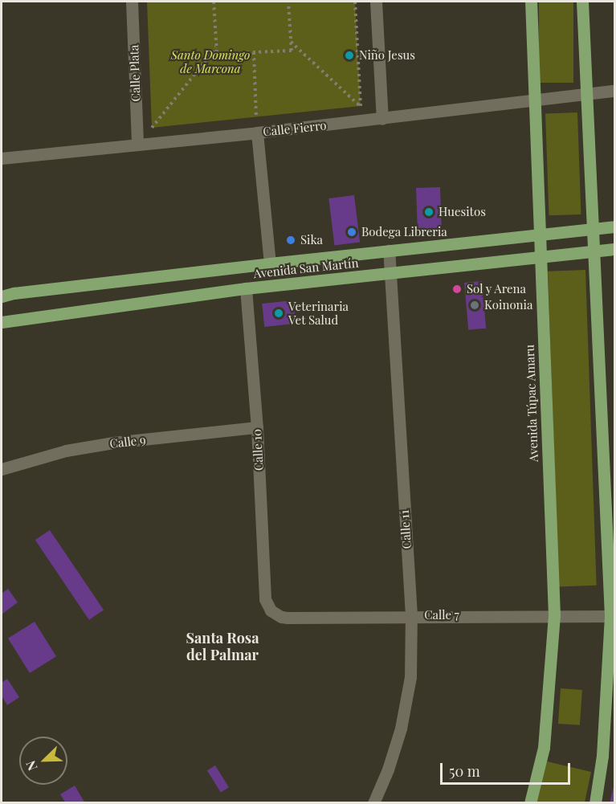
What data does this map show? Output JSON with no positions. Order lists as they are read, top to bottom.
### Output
{
  "streets": {
    "main road": ["Avenida San Martín", "Avenida Túpac Amaru"],
    "street": [
      "Calle Plata",
      "Calle Fierro",
      "Calle 9",
      "Calle 10",
      "Calle 11",
      "Calle 7"
    ]
  },
  "crossings": [
    ["Calle Plata", "Calle Fierro"],
    ["Calle Fierro", "Avenida Túpac Amaru"],
    ["Avenida San Martín", "Avenida Túpac Amaru"],
    ["Avenida San Martín", "Calle 10"],
    ["Avenida San Martín", "Calle 11"],
    ["Avenida Túpac Amaru", "Calle 7"],
    ["Calle 9", "Calle 10"],
    ["Calle 10", "Calle 7"],
    ["Calle 11", "Calle 7"]
  ],
  "districts": ["Santa Rosa del Palmar"],
  "parks": ["Santo Domingo de Marcona"],
  "places": [
    "Niño Jesus",
    "Huesitos",
    "Bodega Libreria",
    "Sika",
    "Sol y Arena",
    "Koinonia",
    "Veterinaria Vet Salud"
  ],
  "scale_bar": "50 m",
  "north": "bottom left"
}
